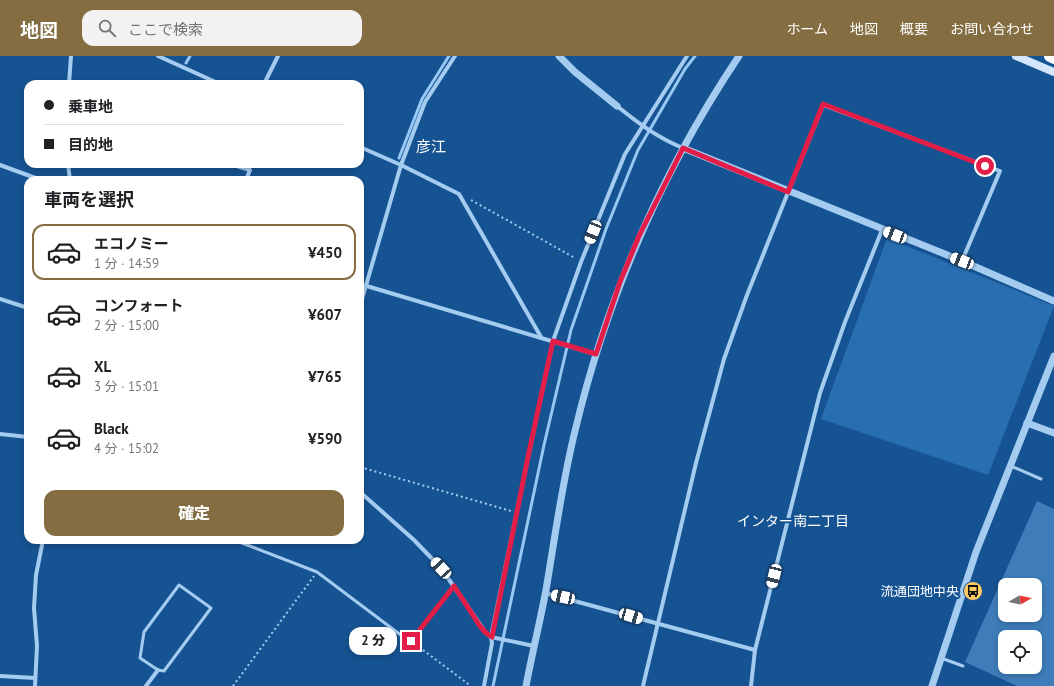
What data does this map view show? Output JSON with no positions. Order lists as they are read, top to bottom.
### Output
{
  "districts": ["彦江", "インター南二丁目"],
  "places": {
    "bus stop": ["流通団地中央"]
  },
  "north": "right",
  "page": {
    "header": "地図",
    "search": "ここで検索",
    "nav": [
      "ホーム",
      "地図",
      "概要",
      "お問い合わせ"
    ],
    "banner": ["乗車地", "目的地"],
    "heading": "車両を選択",
    "list": [
      {
        "name": "エコノミー",
        "note": "1 分 · 14:59",
        "value": "¥450"
      },
      {
        "name": "コンフォート",
        "note": "2 分 · 15:00",
        "value": "¥607"
      },
      {
        "name": "XL",
        "note": "3 分 · 15:01",
        "value": "¥765"
      },
      {
        "name": "Black",
        "note": "4 分 · 15:02",
        "value": "¥590"
      }
    ],
    "buttons": "確定",
    "bubble": "2 分"
  }
}
